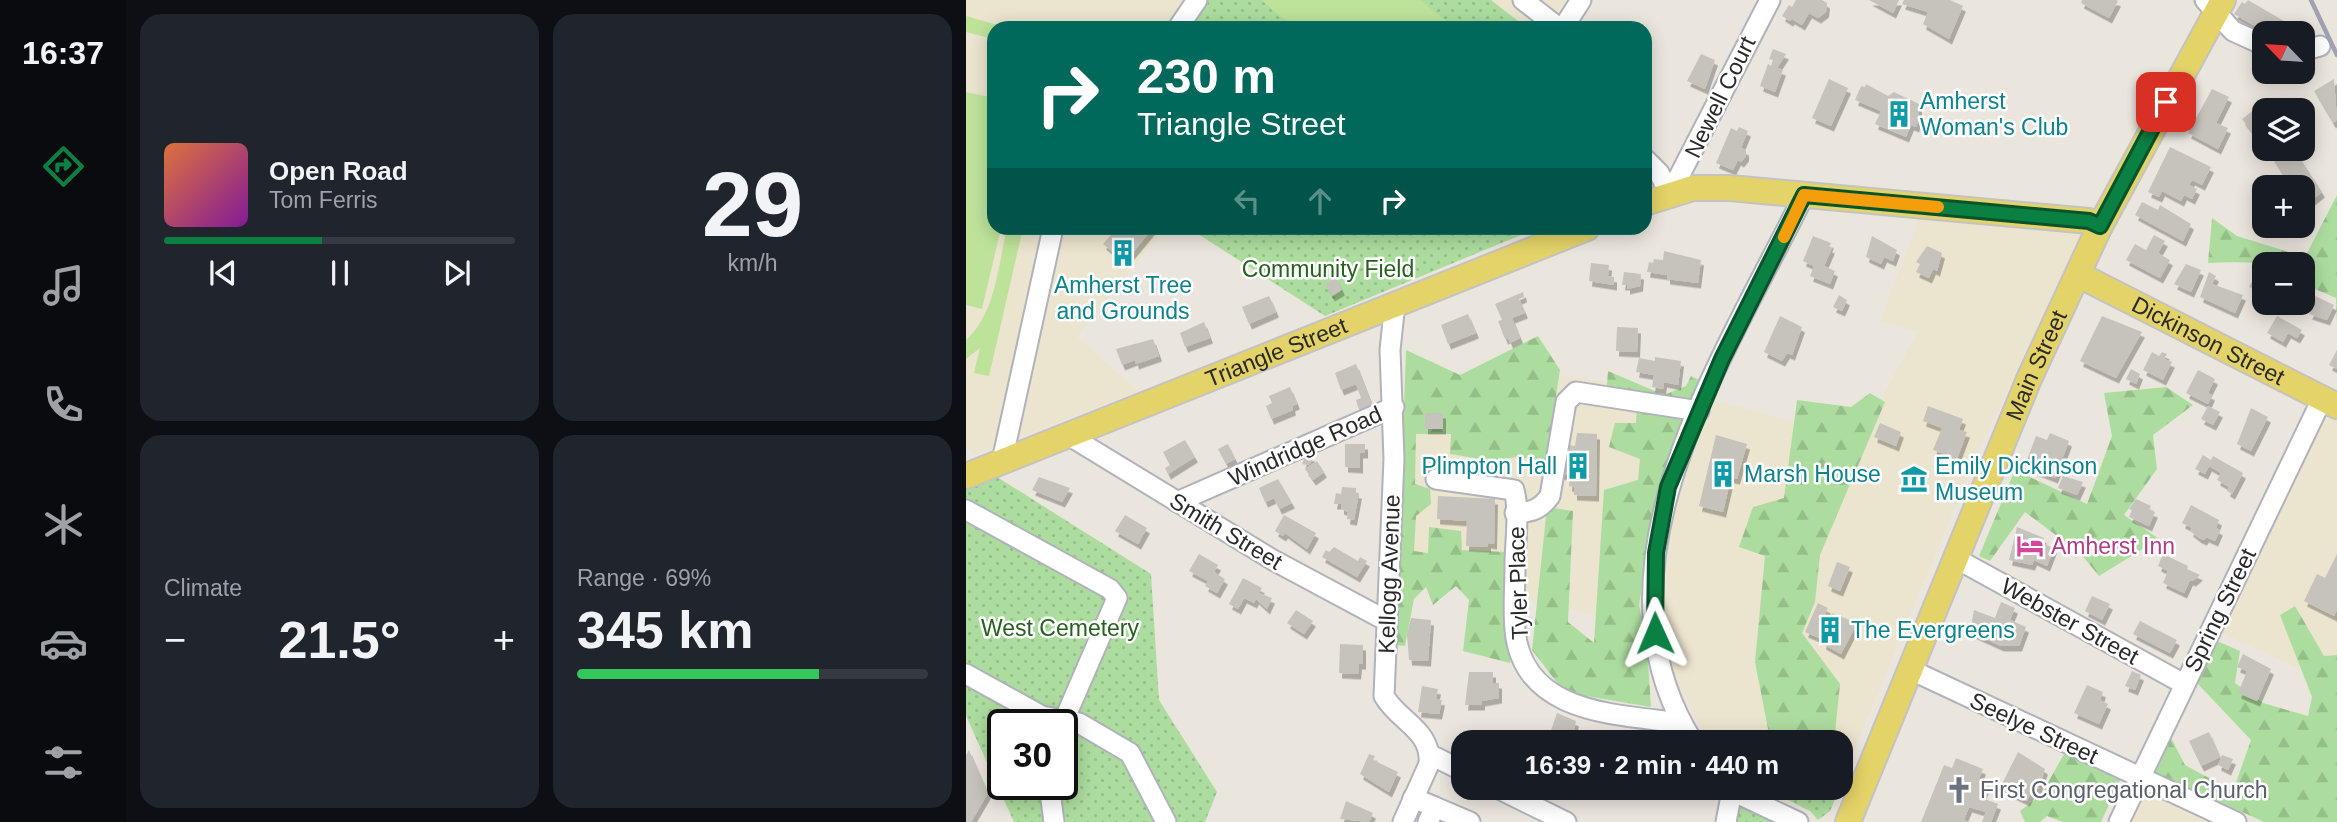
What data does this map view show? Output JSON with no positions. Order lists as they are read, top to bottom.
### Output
{
  "streets": {
    "main road": ["Dickinson Street", "Triangle Street", "Main Street"],
    "street": [
      "Newell Court",
      "Windridge Road",
      "Smith Street",
      "Kellogg Avenue",
      "Tyler Place",
      "Spring Street",
      "Webster Street",
      "Seelye Street"
    ]
  },
  "crossings": [
    ["Dickinson Street", "Main Street"],
    ["Dickinson Street", "Spring Street"],
    ["Triangle Street", "Smith Street"],
    ["Triangle Street", "Kellogg Avenue"],
    ["Main Street", "Webster Street"],
    ["Main Street", "Seelye Street"],
    ["Windridge Road", "Smith Street"],
    ["Windridge Road", "Kellogg Avenue"],
    ["Smith Street", "Kellogg Avenue"],
    ["Spring Street", "Webster Street"],
    ["Spring Street", "Seelye Street"]
  ],
  "parks": ["Community Field", "West Cemetery"],
  "places": {
    "building": [
      "Amherst Woman's Club",
      "Amherst Tree and Grounds",
      "Plimpton Hall",
      "Marsh House",
      "The Evergreens"
    ],
    "museum": ["Emily Dickinson Museum"],
    "hotel": ["Amherst Inn"],
    "church": ["First Congregational Church"]
  },
  "north": "top left",
  "page": {
    "tabs": "16:37",
    "tile": [
      ["29", "km/h"],
      "Climate",
      ["Range · 69%", "345 km"]
    ],
    "map_buttons": ["+", "−"],
    "turn": ["230 m", "Triangle Street"],
    "song": ["Open Road", "Tom Ferris"],
    "heat": ["−", "21.5°", "+"],
    "limit": "30",
    "trip": "16:39 · 2 min · 440 m"
  }
}
